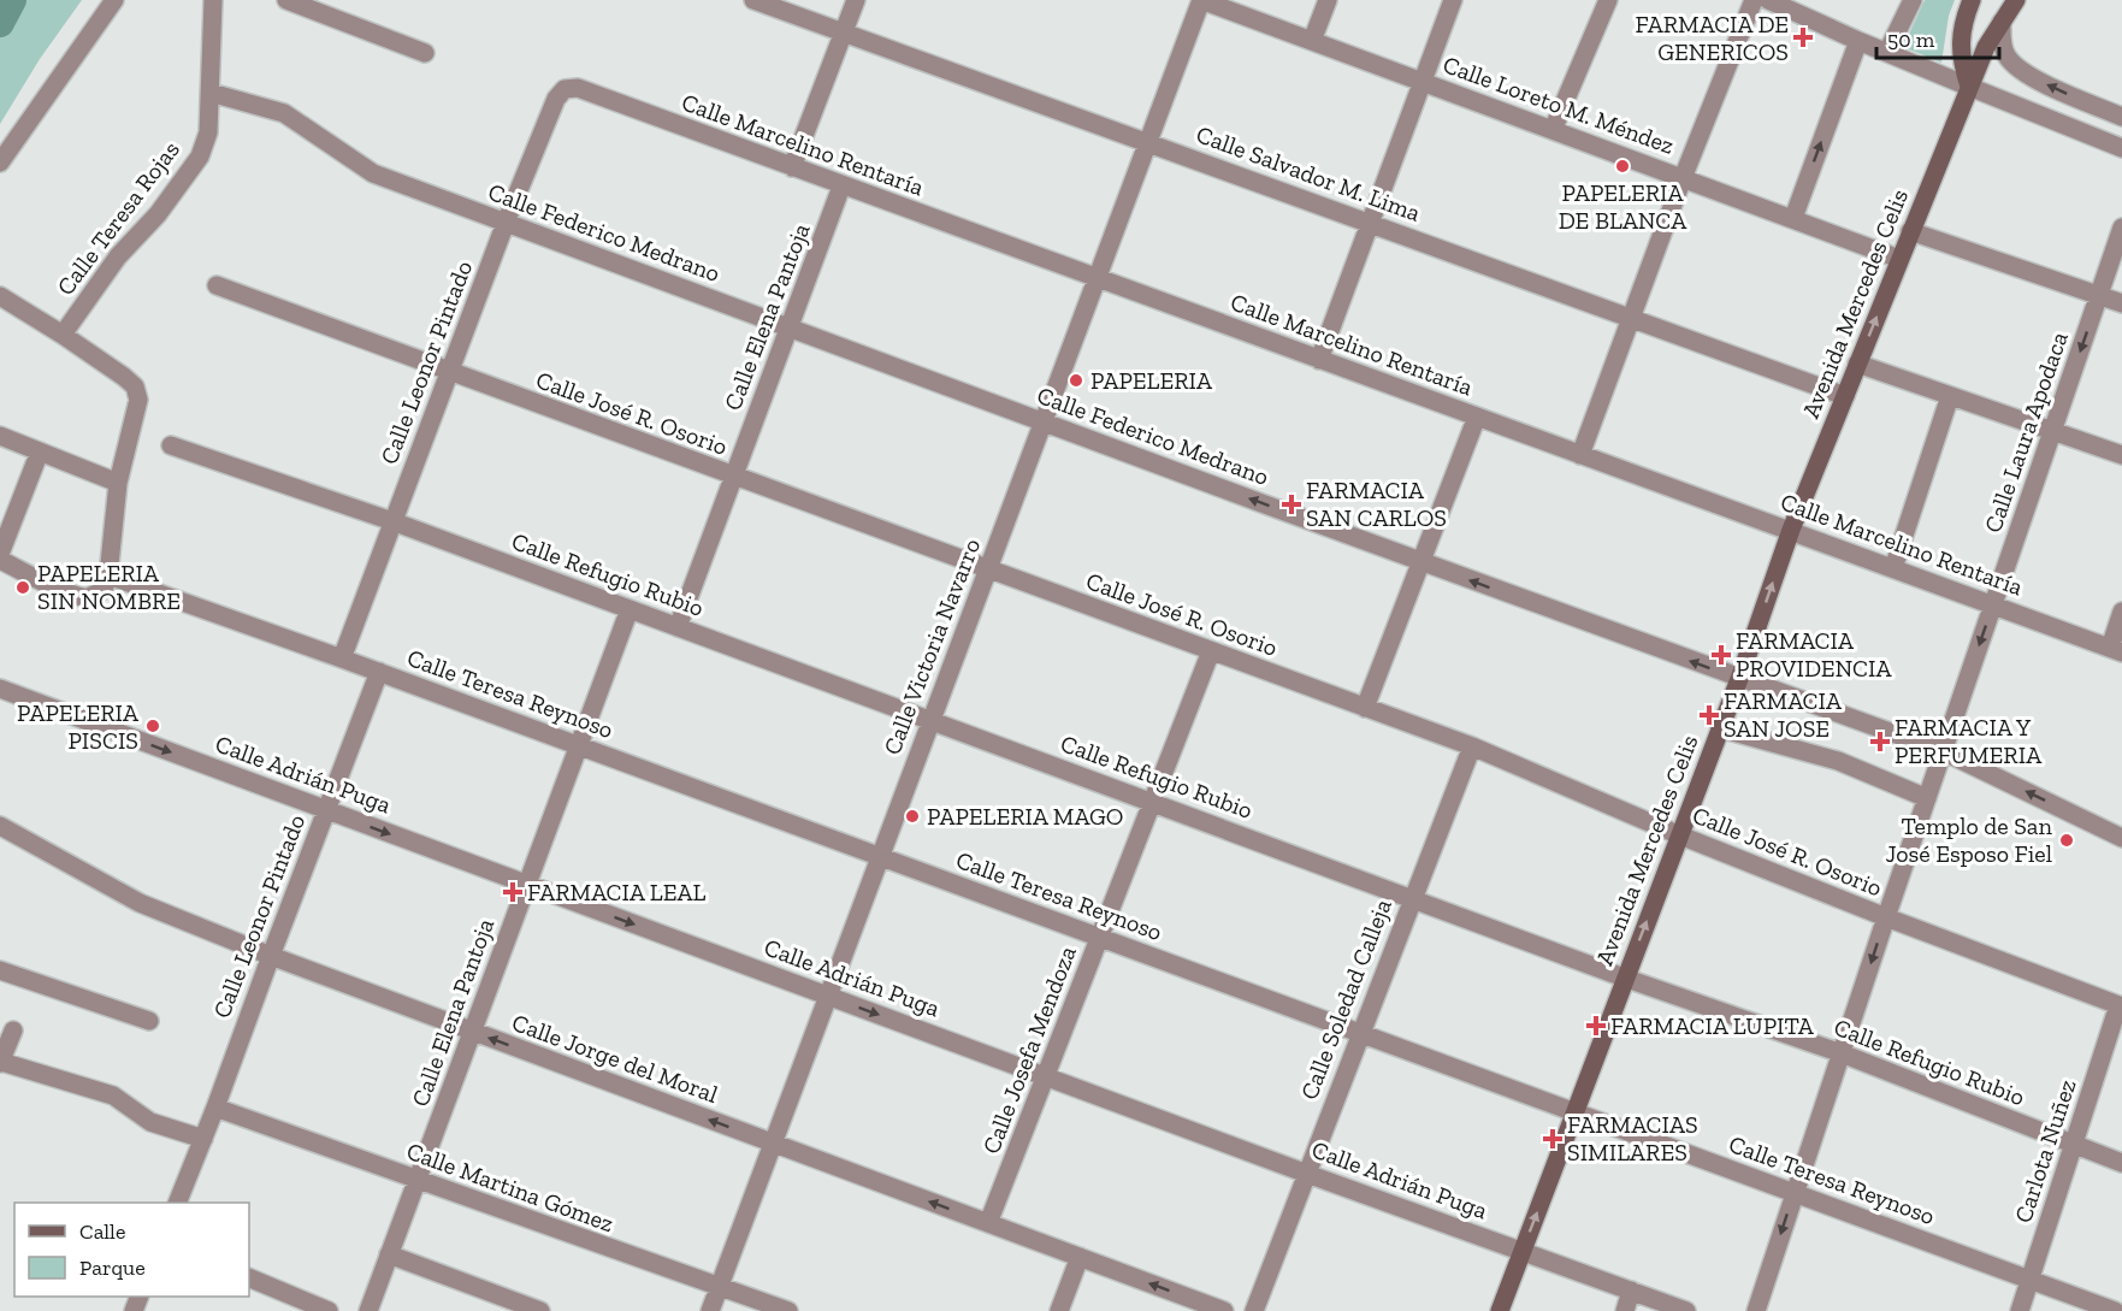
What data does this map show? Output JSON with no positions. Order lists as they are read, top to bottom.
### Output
{
  "streets": {
    "main road": ["Avenida Mercedes Celis"],
    "street": [
      "Calle Loreto M. Méndez",
      "Calle Marcelino Rentaría",
      "Calle Salvador M. Lima",
      "Calle Teresa Rojas",
      "Calle Federico Medrano",
      "Calle Elena Pantoja",
      "Calle Leonor Pintado",
      "Calle José R. Osorio",
      "Calle Laura Apodaca",
      "Calle Refugio Rubio",
      "Calle Victoria Navarro",
      "Calle Teresa Reynoso",
      "Calle Adrián Puga",
      "Calle Soledad Calleja",
      "Calle Josefa Mendoza",
      "Calle Jorge del Moral",
      "Carlota Nuñez",
      "Calle Martina Gómez"
    ]
  },
  "crossings": [
    ["Calle Loreto M. Méndez", "Avenida Mercedes Celis"],
    ["Calle Loreto M. Méndez", "Calle Victoria Navarro"],
    ["Calle Marcelino Rentaría", "Avenida Mercedes Celis"],
    ["Calle Marcelino Rentaría", "Calle Elena Pantoja"],
    ["Calle Marcelino Rentaría", "Calle Leonor Pintado"],
    ["Calle Marcelino Rentaría", "Calle Laura Apodaca"],
    ["Calle Marcelino Rentaría", "Calle Victoria Navarro"],
    ["Calle Salvador M. Lima", "Avenida Mercedes Celis"],
    ["Calle Salvador M. Lima", "Calle Victoria Navarro"],
    ["Calle Teresa Rojas", "Calle Federico Medrano"],
    ["Calle Federico Medrano", "Avenida Mercedes Celis"],
    ["Calle Federico Medrano", "Calle Elena Pantoja"],
    ["Calle Federico Medrano", "Calle Leonor Pintado"],
    ["Calle Federico Medrano", "Calle Laura Apodaca"],
    ["Calle Federico Medrano", "Calle Victoria Navarro"],
    ["Avenida Mercedes Celis", "Calle José R. Osorio"],
    ["Avenida Mercedes Celis", "Calle Refugio Rubio"],
    ["Avenida Mercedes Celis", "Calle Teresa Reynoso"],
    ["Avenida Mercedes Celis", "Calle Adrián Puga"],
    ["Calle Elena Pantoja", "Calle José R. Osorio"],
    ["Calle Elena Pantoja", "Calle Refugio Rubio"],
    ["Calle Elena Pantoja", "Calle Teresa Reynoso"],
    ["Calle Elena Pantoja", "Calle Adrián Puga"],
    ["Calle Elena Pantoja", "Calle Jorge del Moral"],
    ["Calle Elena Pantoja", "Calle Martina Gómez"],
    ["Calle Leonor Pintado", "Calle José R. Osorio"],
    ["Calle Leonor Pintado", "Calle Refugio Rubio"],
    ["Calle Leonor Pintado", "Calle Teresa Reynoso"],
    ["Calle Leonor Pintado", "Calle Adrián Puga"],
    ["Calle Leonor Pintado", "Calle Jorge del Moral"],
    ["Calle Leonor Pintado", "Calle Martina Gómez"],
    ["Calle José R. Osorio", "Calle Laura Apodaca"],
    ["Calle José R. Osorio", "Calle Victoria Navarro"],
    ["Calle José R. Osorio", "Calle Soledad Calleja"],
    ["Calle José R. Osorio", "Calle Josefa Mendoza"],
    ["Calle José R. Osorio", "Carlota Nuñez"],
    ["Calle Laura Apodaca", "Calle Refugio Rubio"],
    ["Calle Laura Apodaca", "Calle Teresa Reynoso"],
    ["Calle Refugio Rubio", "Calle Victoria Navarro"],
    ["Calle Refugio Rubio", "Calle Soledad Calleja"],
    ["Calle Refugio Rubio", "Calle Josefa Mendoza"],
    ["Calle Refugio Rubio", "Carlota Nuñez"],
    ["Calle Victoria Navarro", "Calle Teresa Reynoso"],
    ["Calle Victoria Navarro", "Calle Adrián Puga"],
    ["Calle Victoria Navarro", "Calle Jorge del Moral"],
    ["Calle Victoria Navarro", "Calle Martina Gómez"],
    ["Calle Teresa Reynoso", "Calle Soledad Calleja"],
    ["Calle Teresa Reynoso", "Calle Josefa Mendoza"],
    ["Calle Teresa Reynoso", "Carlota Nuñez"],
    ["Calle Adrián Puga", "Calle Soledad Calleja"],
    ["Calle Adrián Puga", "Calle Josefa Mendoza"],
    ["Calle Josefa Mendoza", "Calle Jorge del Moral"]
  ],
  "one_way": [
    "Calle Federico Medrano",
    "Avenida Mercedes Celis",
    "Calle Laura Apodaca",
    "Calle Adrián Puga",
    "Calle Jorge del Moral"
  ],
  "places": {
    "health": [
      "FARMACIA DE GENERICOS",
      "FARMACIA SAN CARLOS",
      "FARMACIA PROVIDENCIA",
      "FARMACIA SAN JOSE",
      "FARMACIA Y PERFUMERIA",
      "FARMACIA LEAL",
      "FARMACIA LUPITA",
      "FARMACIAS SIMILARES"
    ],
    "other": [
      "PAPELERIA DE BLANCA",
      "PAPELERIA",
      "PAPELERIA SIN NOMBRE",
      "PAPELERIA PISCIS",
      "PAPELERIA MAGO",
      "Templo de San José Esposo Fiel"
    ]
  },
  "legend": ["Calle", "Parque"],
  "scale_bar": "50 m"
}
